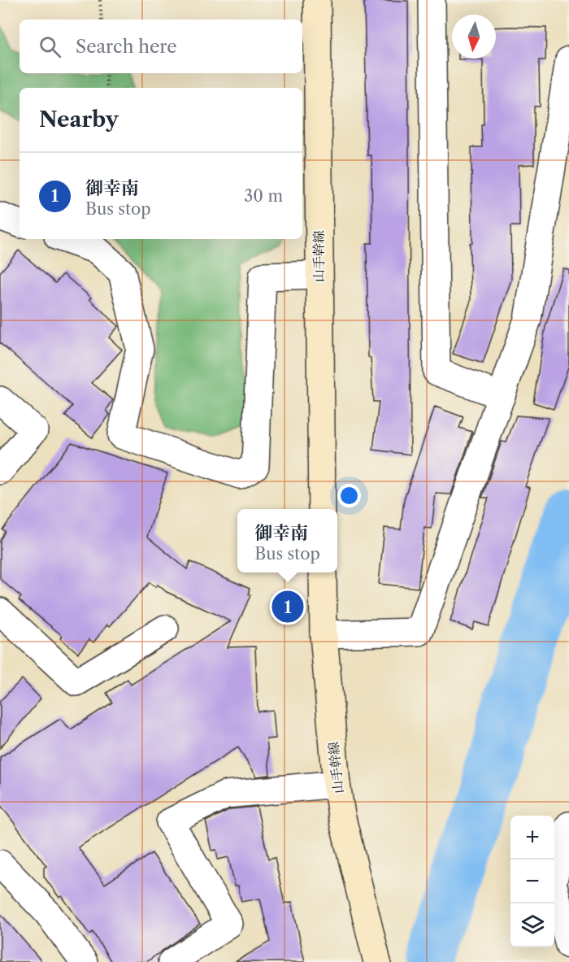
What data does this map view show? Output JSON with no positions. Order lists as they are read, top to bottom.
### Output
{
  "streets": {
    "main road": ["山手幹線"]
  },
  "north": "bottom",
  "page": {
    "search": "Search here",
    "heading": "Nearby",
    "list": [
      {
        "mark": "1",
        "name": "御幸南",
        "note": "Bus stop",
        "value": "30 m"
      }
    ],
    "popup": ["御幸南", "Bus stop"],
    "pins": "1",
    "map_buttons": ["+", "−"]
  }
}
